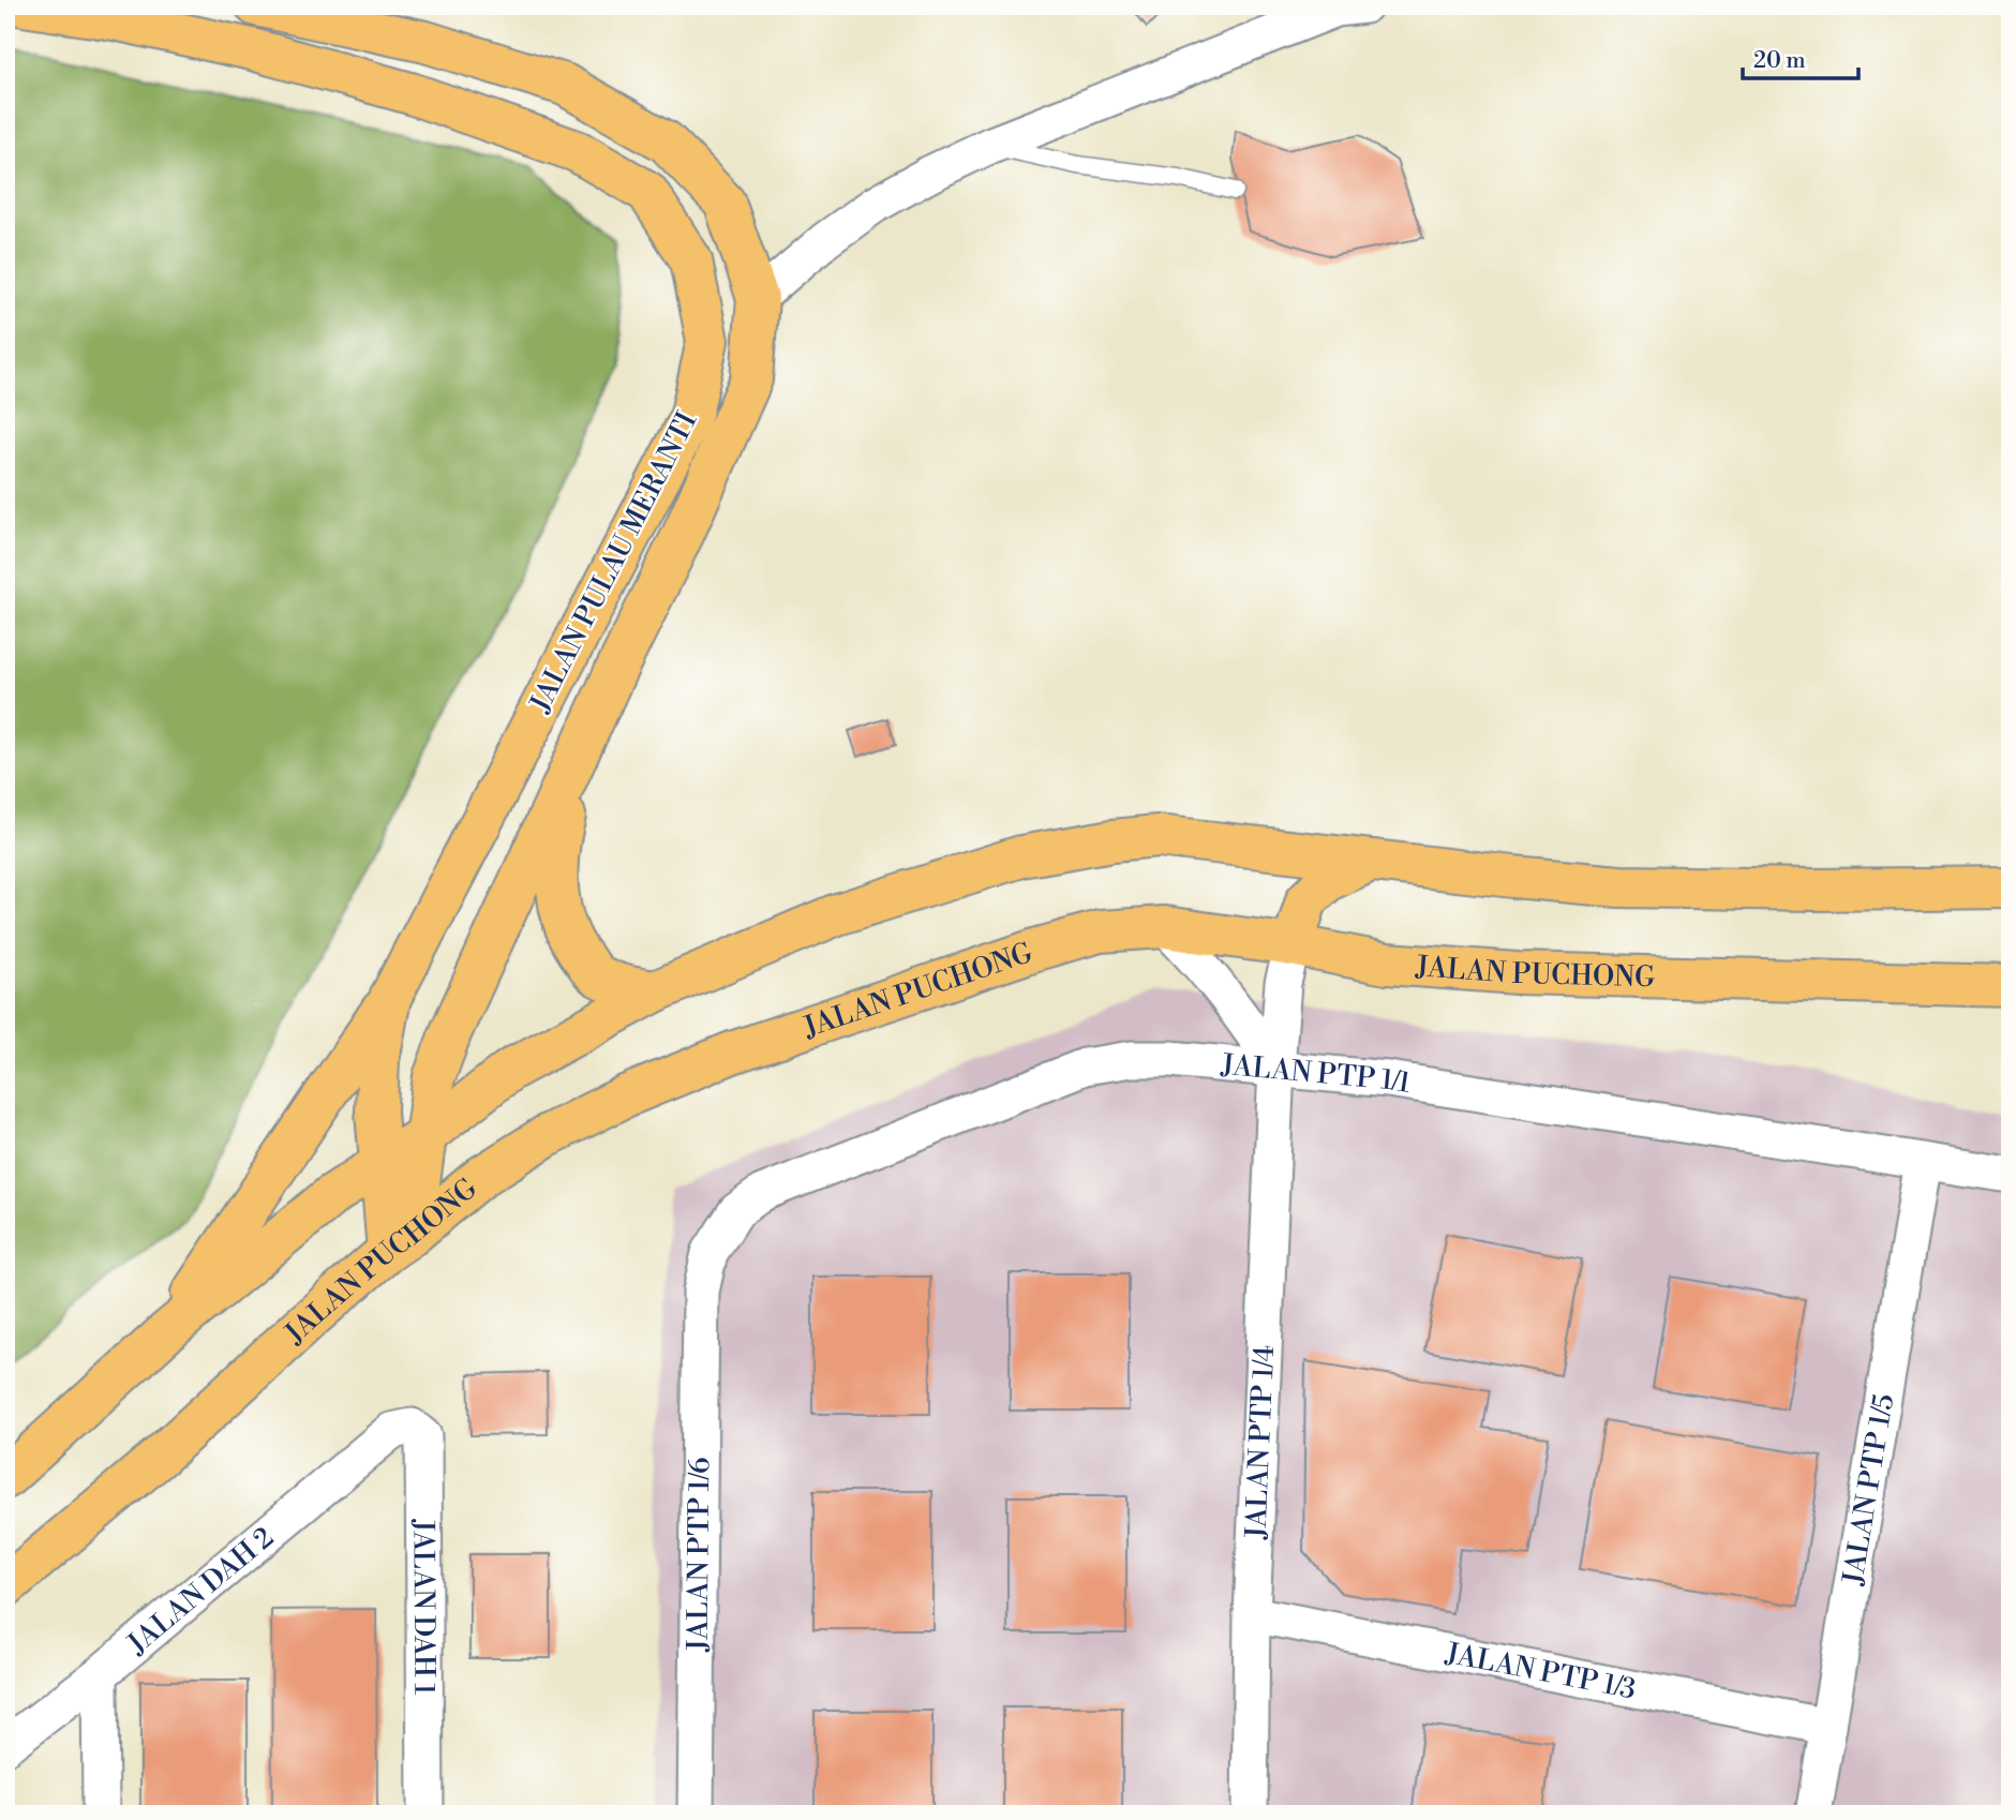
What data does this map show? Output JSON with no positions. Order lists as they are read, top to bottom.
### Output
{
  "streets": {
    "main road": ["JALAN PULAU MERANTI", "JALAN PUCHONG"],
    "street": [
      "JALAN PTP 1/1",
      "JALAN PTP 1/4",
      "JALAN PTP 1/5",
      "JALAN PTP 1/6",
      "JALAN DAH 2",
      "JALAN DAH 1",
      "JALAN PTP 1/3"
    ]
  },
  "crossings": [
    ["JALAN PULAU MERANTI", "JALAN PUCHONG"],
    ["JALAN PUCHONG", "JALAN PTP 1/4"],
    ["JALAN PTP 1/1", "JALAN PTP 1/4"],
    ["JALAN PTP 1/1", "JALAN PTP 1/5"],
    ["JALAN PTP 1/1", "JALAN PTP 1/6"],
    ["JALAN PTP 1/4", "JALAN PTP 1/3"],
    ["JALAN PTP 1/5", "JALAN PTP 1/3"],
    ["JALAN DAH 2", "JALAN DAH 1"]
  ],
  "scale_bar": "20 m"
}
